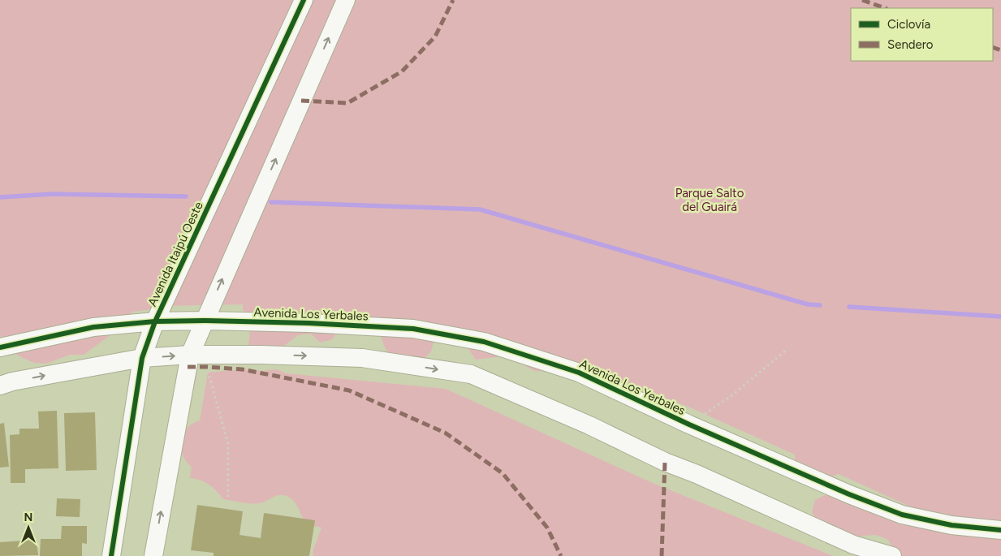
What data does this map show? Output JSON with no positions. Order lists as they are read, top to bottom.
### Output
{
  "streets": {
    "street": ["Avenida Itaipú Oeste", "Avenida Los Yerbales"]
  },
  "crossings": [
    ["Avenida Itaipú Oeste", "Avenida Los Yerbales"]
  ],
  "parks": ["Parque Salto del Guairá"],
  "legend": ["Ciclovía", "Sendero"],
  "north": "top"
}
